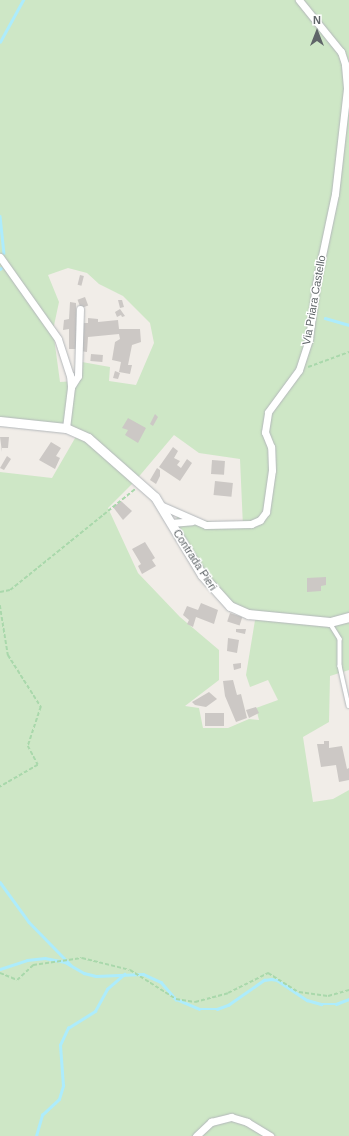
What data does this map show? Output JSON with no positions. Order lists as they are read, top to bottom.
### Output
{
  "streets": {
    "street": ["Via Priara Castello", "Contrada Pieri"]
  },
  "crossings": [
    ["Via Priara Castello", "Contrada Pieri"]
  ],
  "north": "top"
}
